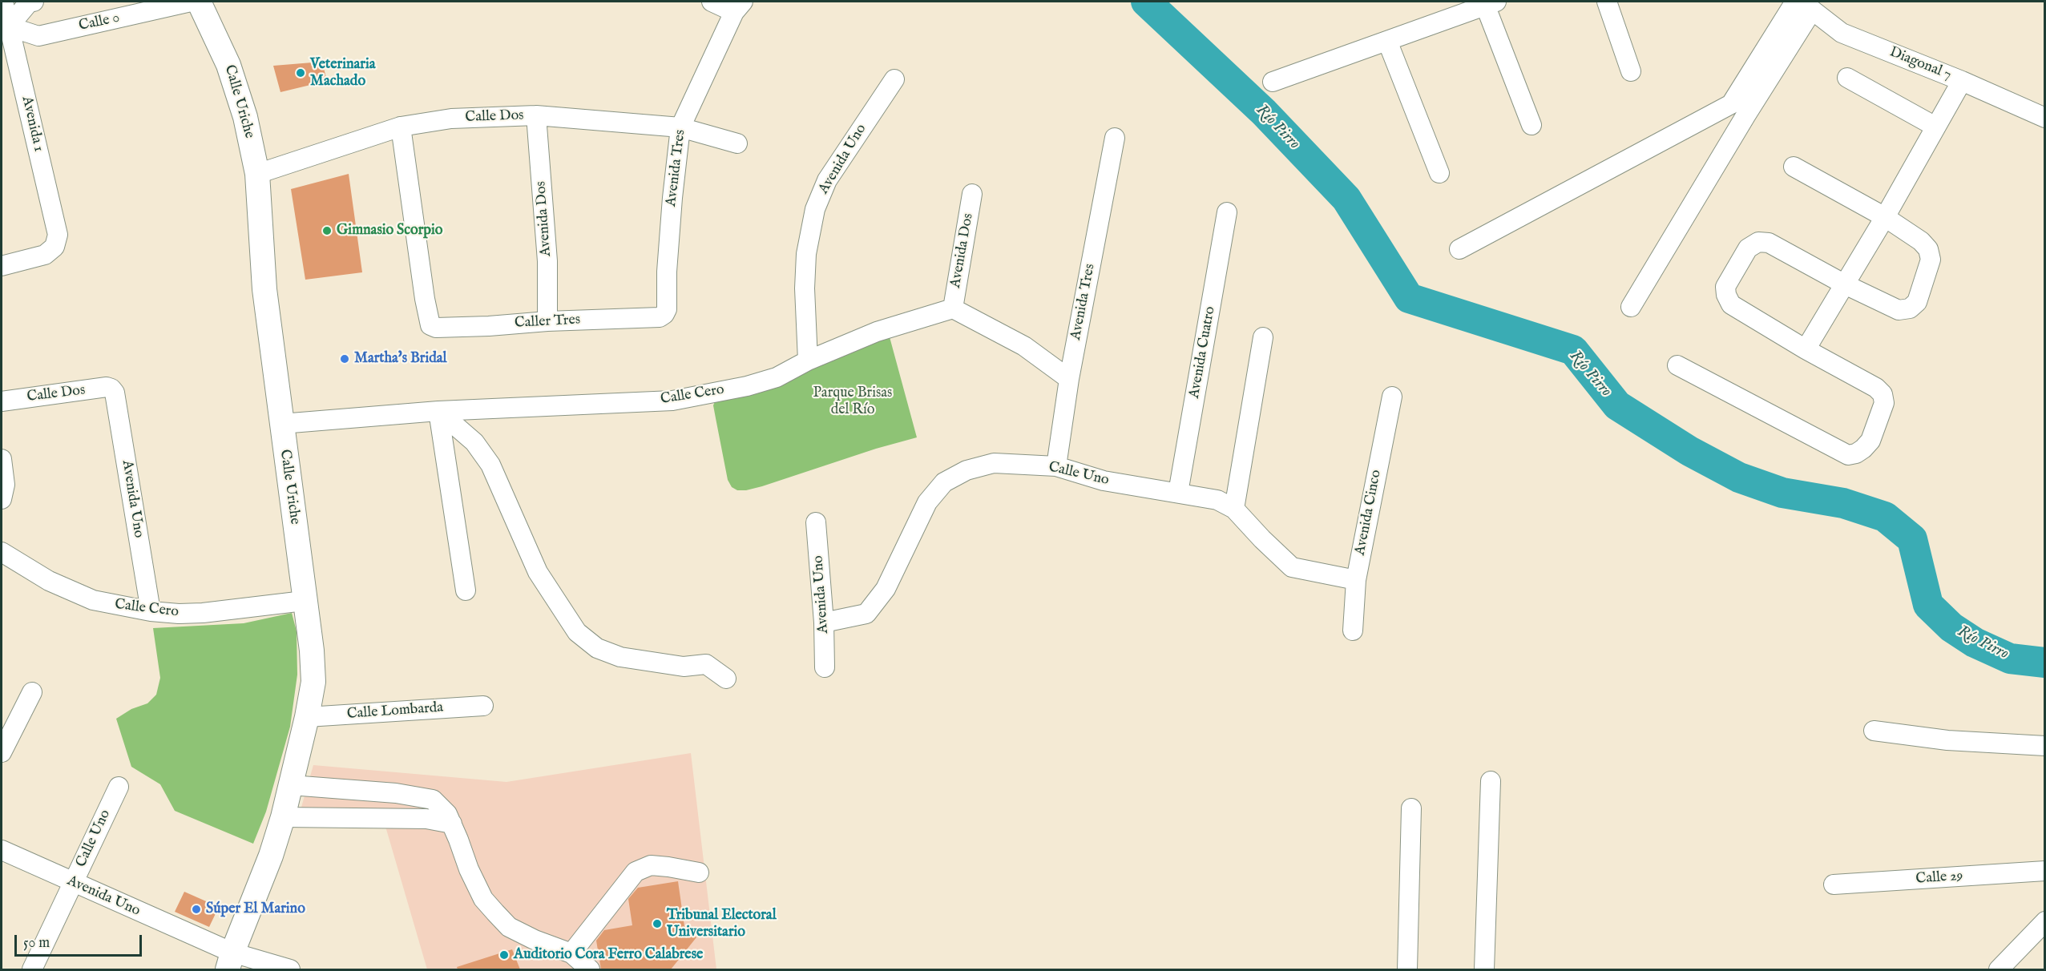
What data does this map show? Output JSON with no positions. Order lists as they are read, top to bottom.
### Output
{
  "streets": {
    "main road": ["Calle Uriche"],
    "street": [
      "Calle 0",
      "Diagonal 7",
      "Calle Dos",
      "Avenida 1",
      "Avenida Uno",
      "Avenida Tres",
      "Avenida Dos",
      "Caller Tres",
      "Avenida Cuatro",
      "Calle Cero",
      "Calle Uno",
      "Avenida Cinco",
      "Calle Lombarda",
      "Calle 29"
    ]
  },
  "crossings": [
    ["Calle 0", "Avenida 1"],
    ["Calle Uriche", "Calle Dos"],
    ["Calle Uriche", "Avenida Uno"],
    ["Calle Uriche", "Calle Cero"],
    ["Calle Uriche", "Calle Lombarda"],
    ["Calle Dos", "Avenida Uno"],
    ["Calle Dos", "Avenida Tres"],
    ["Calle Dos", "Avenida Dos"],
    ["Calle Dos", "Caller Tres"],
    ["Avenida Uno", "Calle Cero"],
    ["Avenida Uno", "Calle Uno"],
    ["Avenida Tres", "Caller Tres"],
    ["Avenida Tres", "Calle Uno"],
    ["Avenida Dos", "Caller Tres"],
    ["Avenida Dos", "Calle Cero"],
    ["Avenida Cuatro", "Calle Uno"],
    ["Calle Uno", "Avenida Cinco"]
  ],
  "water": ["Río Pirro"],
  "parks": ["Parque Brisas del Río"],
  "places": [
    "Veterinaria Machado",
    "Gimnasio Scorpio",
    "Martha's Bridal",
    "Súper El Marino",
    "Tribunal Electoral Universitario",
    "Auditorio Cora Ferro Calabrese"
  ],
  "scale_bar": "50 m"
}
